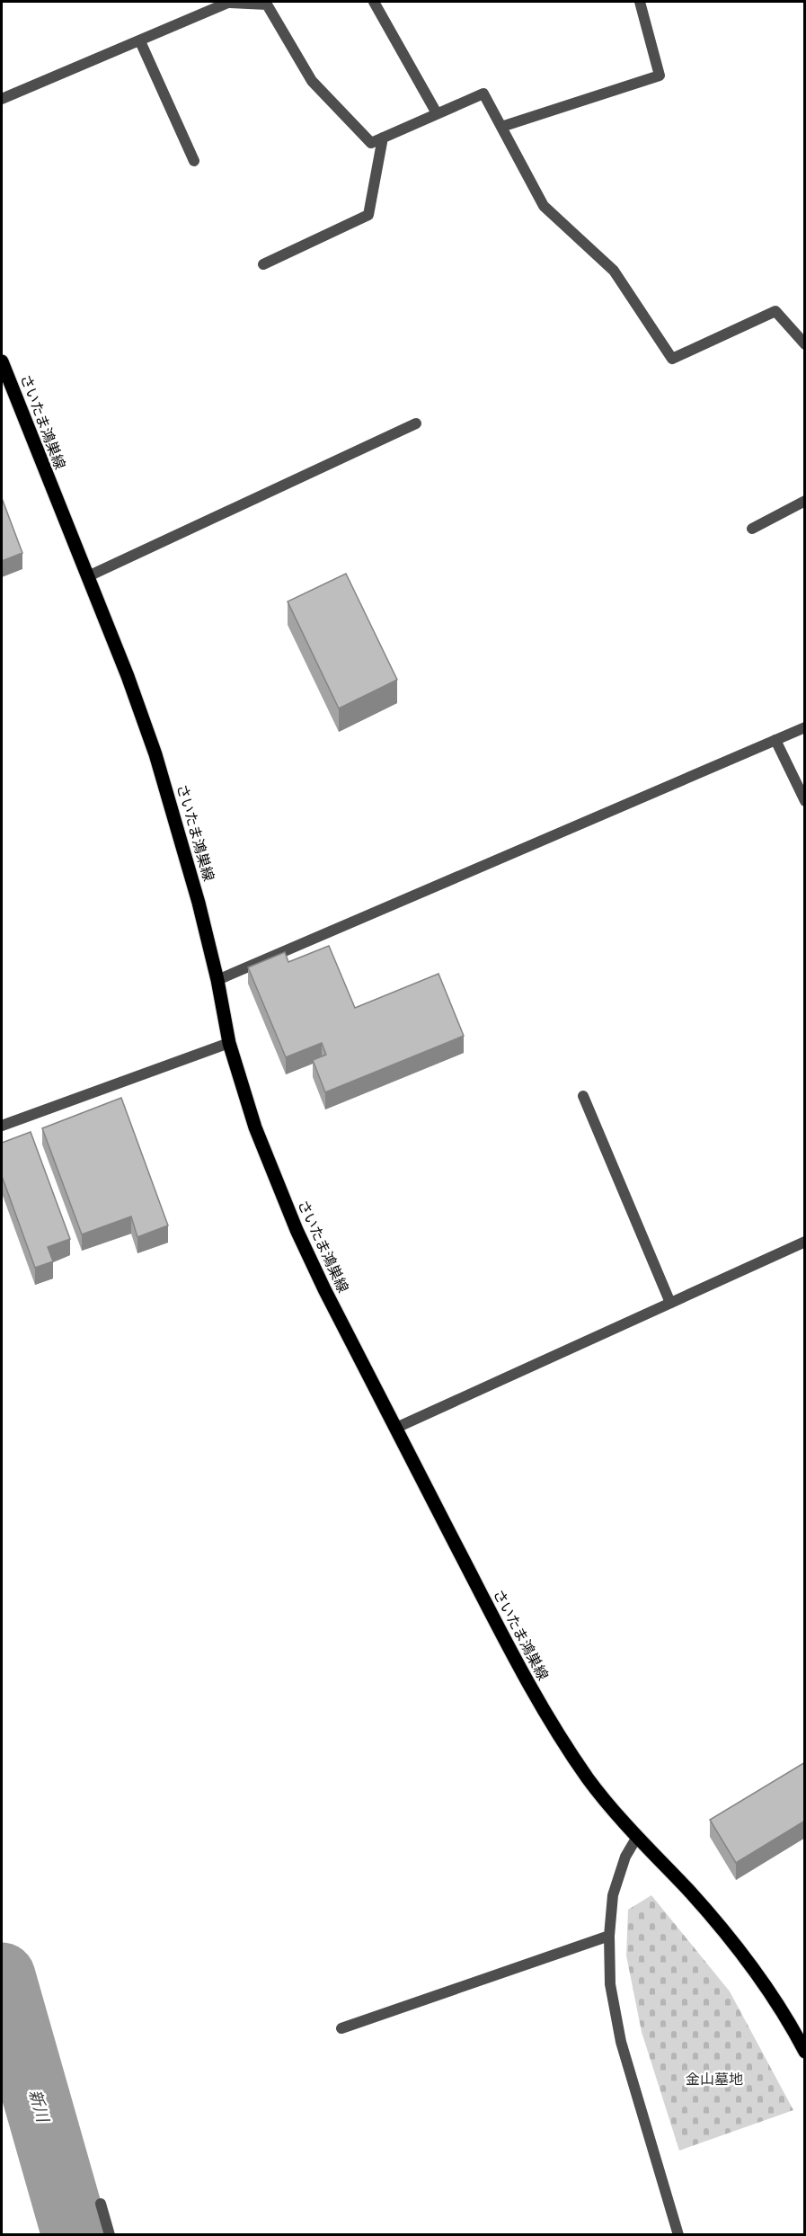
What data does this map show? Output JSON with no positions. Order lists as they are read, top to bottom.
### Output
{
  "streets": {
    "main road": ["さいたま鴻巣線"]
  },
  "water": ["新川"],
  "parks": ["金山墓地"]
}
